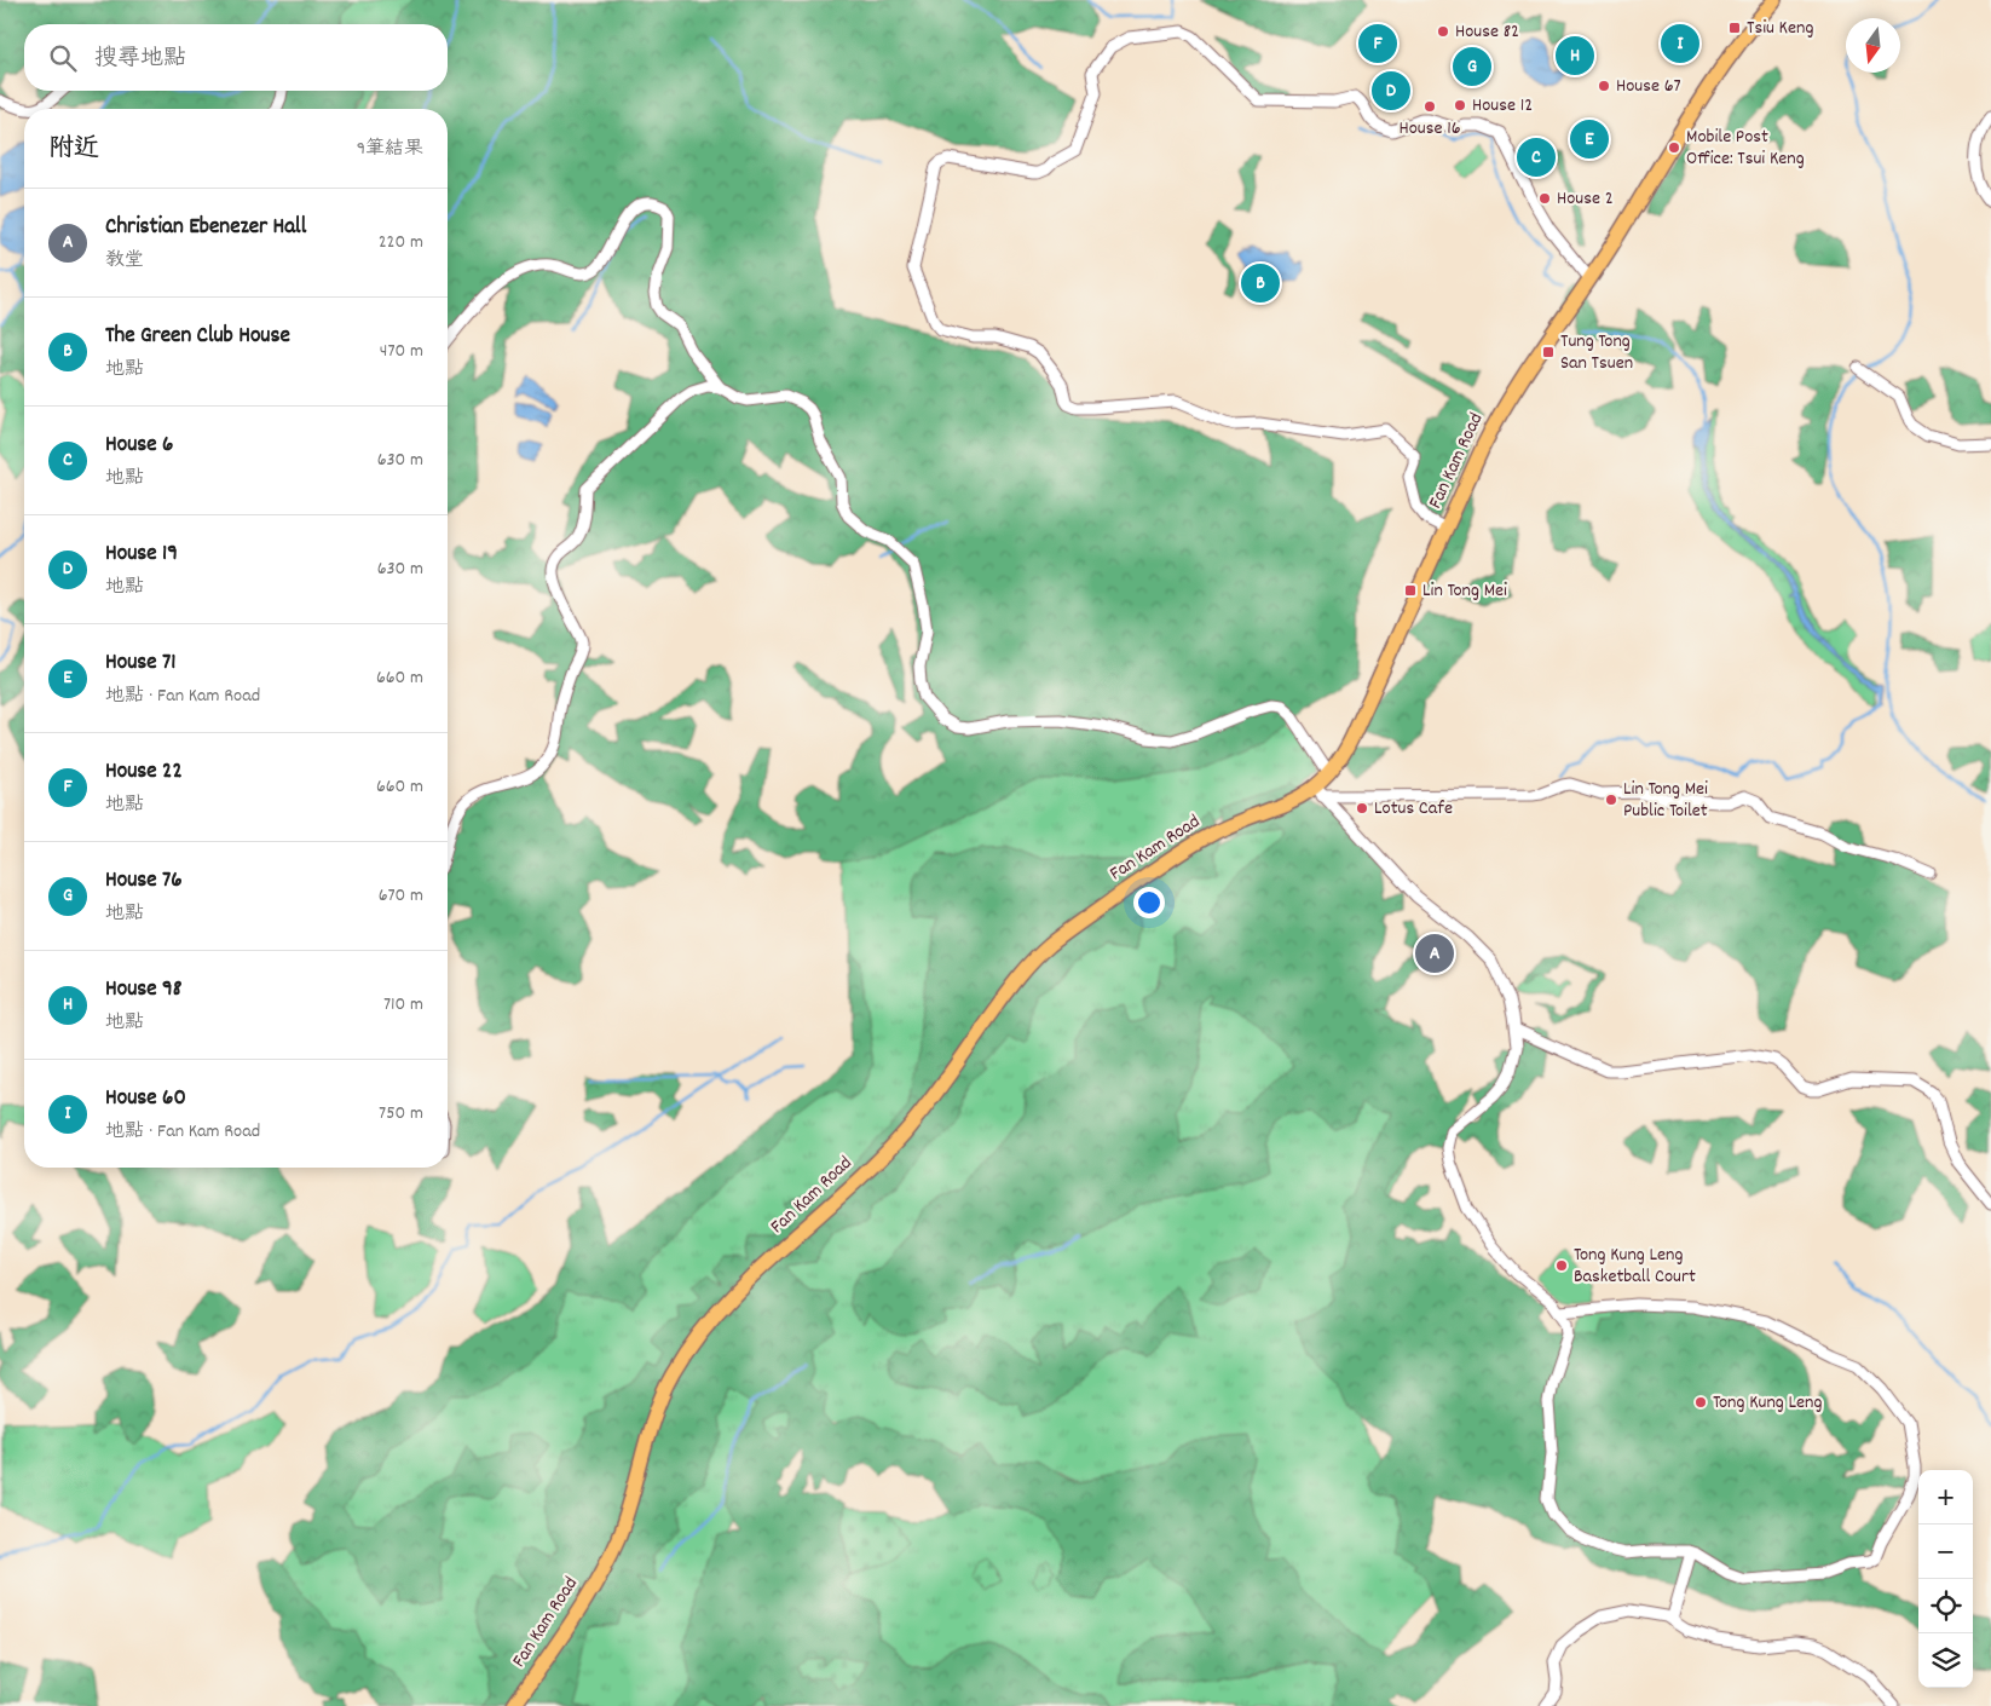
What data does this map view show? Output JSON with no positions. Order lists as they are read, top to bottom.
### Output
{
  "streets": {
    "main road": ["Fan Kam Road"]
  },
  "places": {
    "transit": ["Tsiu Keng", "Tung Tong San Tsuen", "Lin Tong Mei"],
    "other": [
      "House 82",
      "House 67",
      "House 12",
      "House 16",
      "Mobile Post Office: Tsui Keng",
      "House 2",
      "Lin Tong Mei Public Toilet",
      "Lotus Cafe",
      "Tong Kung Leng Basketball Court",
      "Tong Kung Leng"
    ]
  },
  "north": "bottom",
  "page": {
    "pins": [
      "F",
      "I",
      "H",
      "G",
      "D",
      "E",
      "C",
      "B",
      "A"
    ],
    "search": "搜尋地點",
    "heading": ["附近", "9筆結果"],
    "list": [
      {
        "mark": "A",
        "name": "Christian Ebenezer Hall",
        "note": "教堂",
        "value": "220 m"
      },
      {
        "mark": "B",
        "name": "The Green Club House",
        "note": "地點",
        "value": "470 m"
      },
      {
        "mark": "C",
        "name": "House 6",
        "note": "地點",
        "value": "630 m"
      },
      {
        "mark": "D",
        "name": "House 19",
        "note": "地點",
        "value": "630 m"
      },
      {
        "mark": "E",
        "name": "House 71",
        "note": "地點 · Fan Kam Road",
        "value": "660 m"
      },
      {
        "mark": "F",
        "name": "House 22",
        "note": "地點",
        "value": "660 m"
      },
      {
        "mark": "G",
        "name": "House 76",
        "note": "地點",
        "value": "670 m"
      },
      {
        "mark": "H",
        "name": "House 98",
        "note": "地點",
        "value": "710 m"
      },
      {
        "mark": "I",
        "name": "House 60",
        "note": "地點 · Fan Kam Road",
        "value": "750 m"
      }
    ],
    "map_buttons": ["+", "−"]
  }
}
